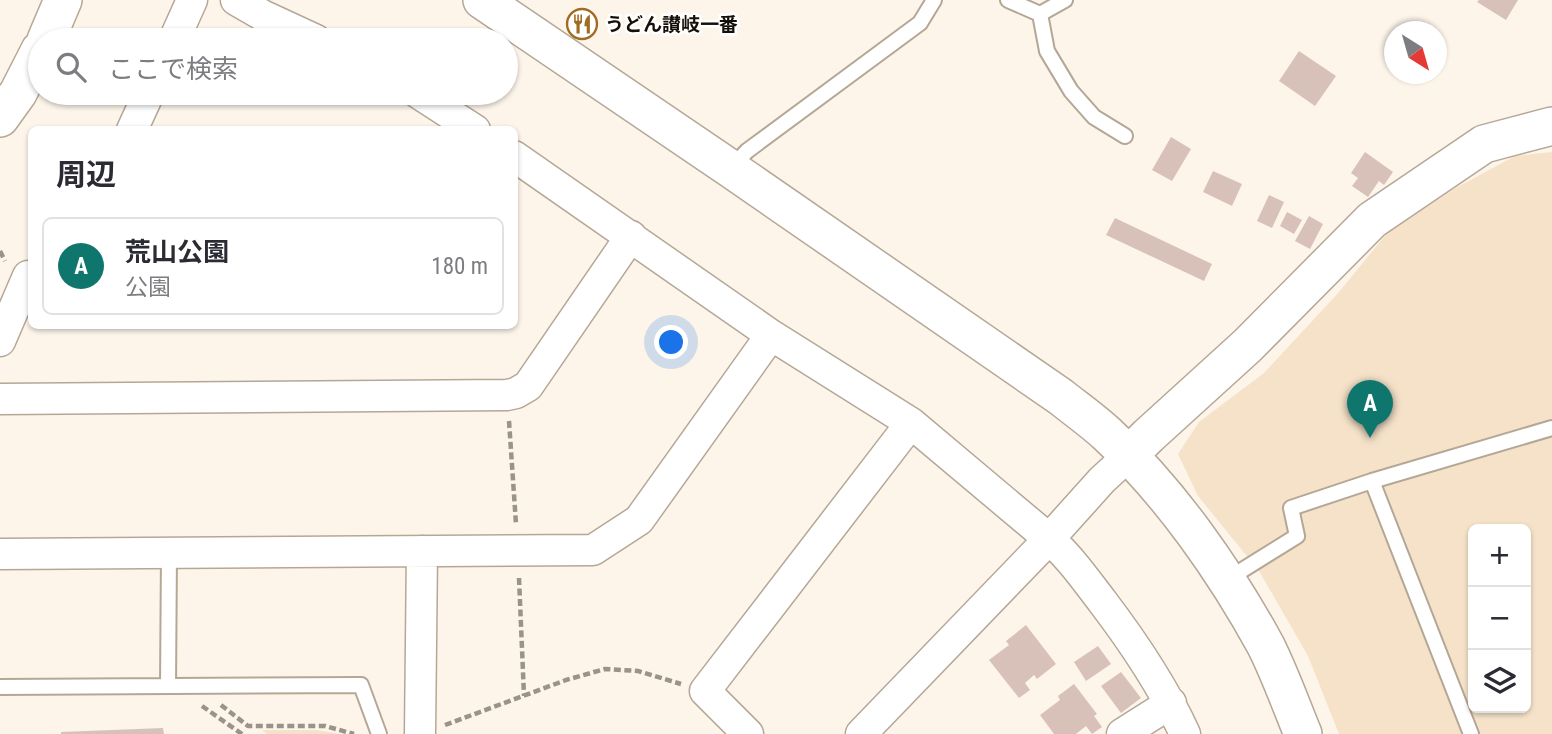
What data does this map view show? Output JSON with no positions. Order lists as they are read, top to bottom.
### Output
{
  "places": {
    "restaurant": ["うどん讃岐一番"]
  },
  "north": "bottom right",
  "page": {
    "search": "ここで検索",
    "heading": "周辺",
    "list": [
      {
        "mark": "A",
        "name": "荒山公園",
        "note": "公園",
        "value": "180 m"
      }
    ],
    "pins": "A",
    "map_buttons": ["+", "−"]
  }
}
